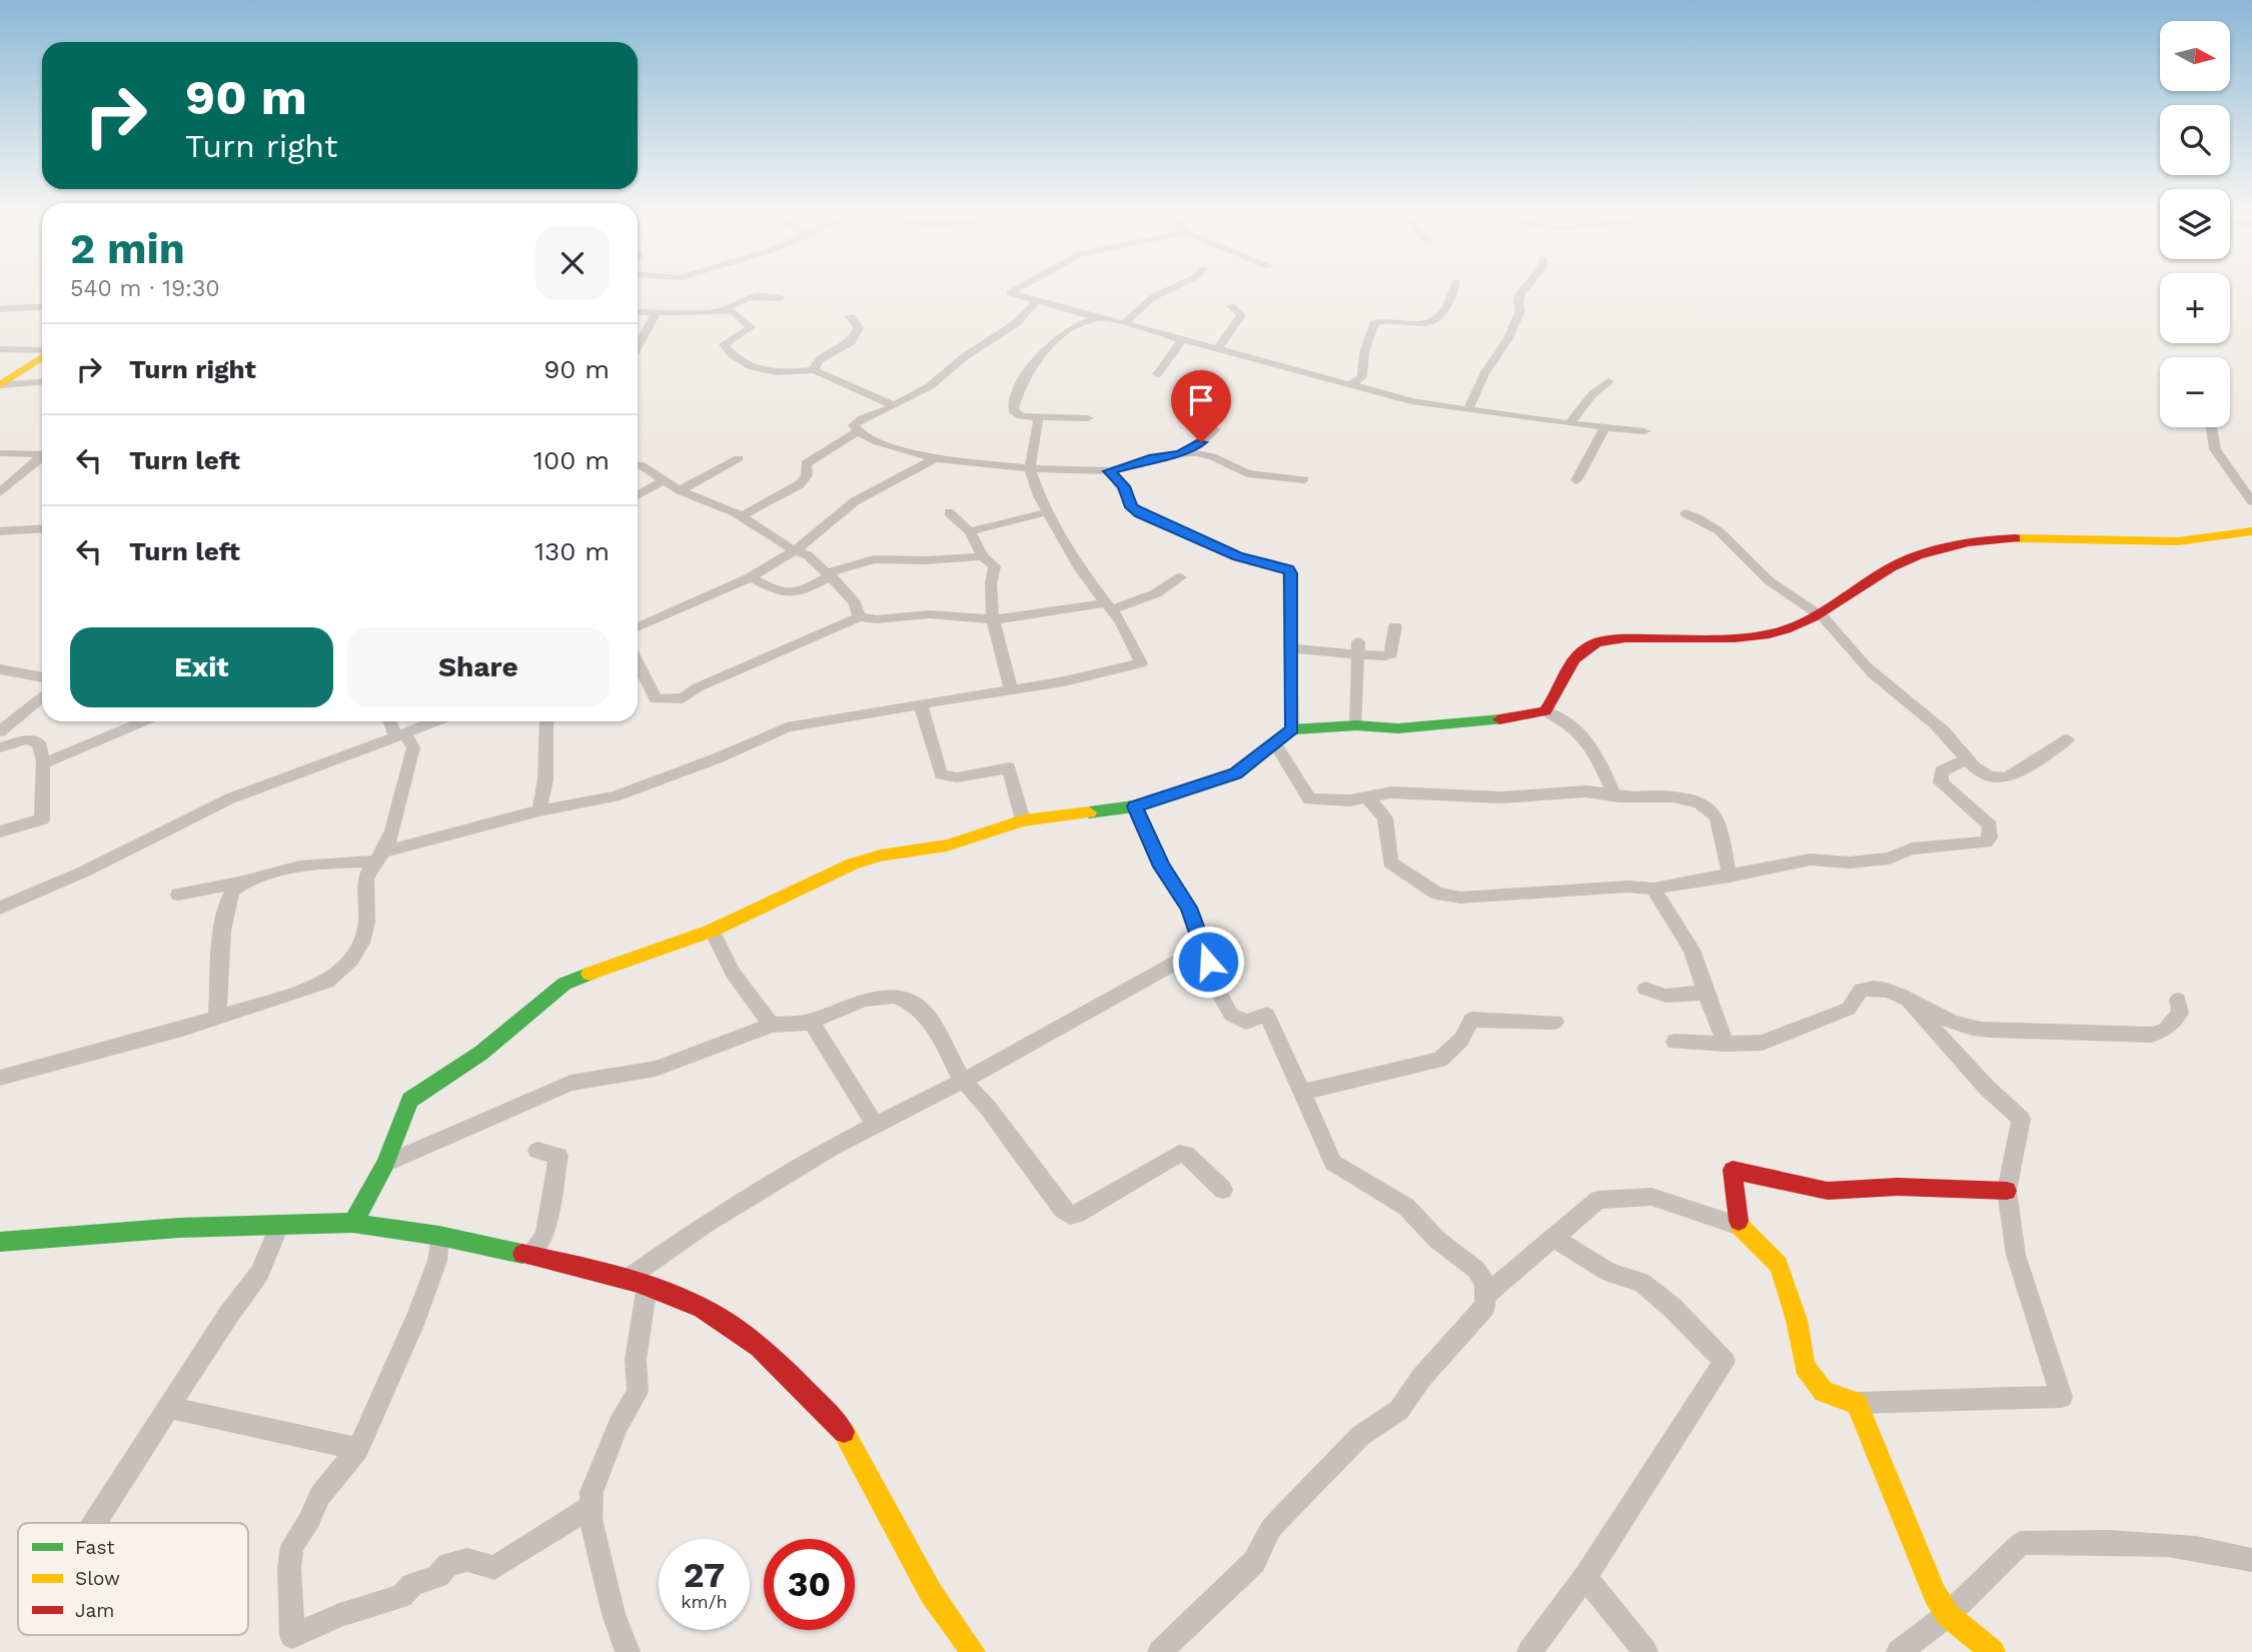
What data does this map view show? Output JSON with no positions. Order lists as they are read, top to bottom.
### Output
{
  "legend": ["Fast", "Slow", "Jam"],
  "north": "right",
  "page": {
    "map_buttons": ["+", "−"],
    "turn": ["90 m", "Turn right"],
    "heading": ["2 min", "540 m · 19:30"],
    "list": [
      {
        "name": "Turn right",
        "value": "90 m"
      },
      {
        "name": "Turn left",
        "value": "100 m"
      },
      {
        "name": "Turn left",
        "value": "130 m"
      }
    ],
    "buttons": ["Exit", "Share"],
    "speed": "27 km/h",
    "limit": "30"
  }
}
